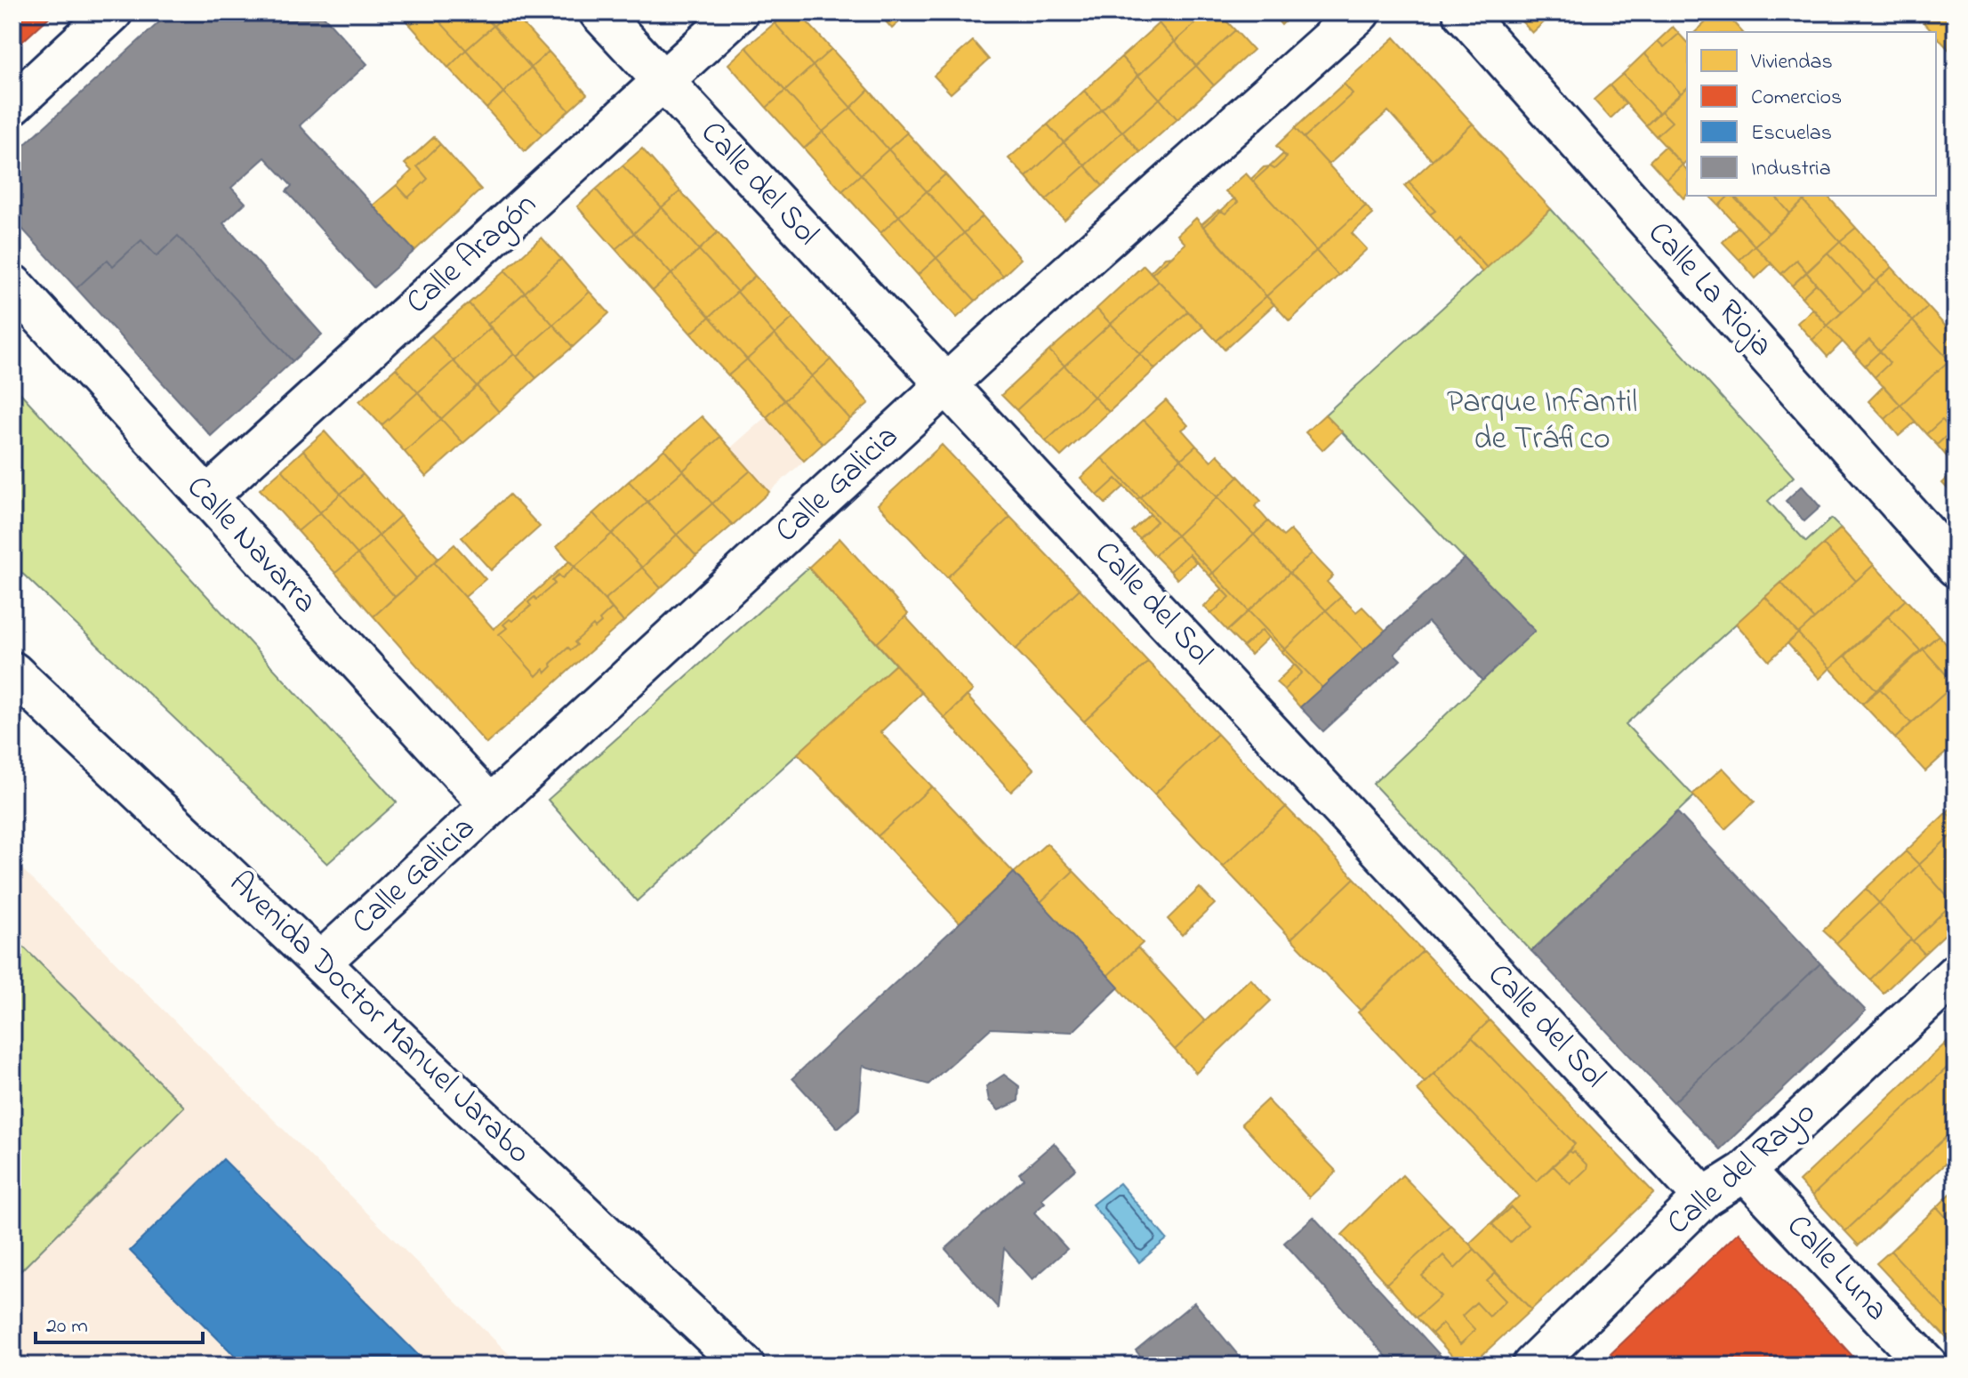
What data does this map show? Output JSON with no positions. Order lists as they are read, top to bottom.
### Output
{
  "streets": {
    "street": [
      "Calle del Sol",
      "Calle Aragón",
      "Calle La Rioja",
      "Calle Galicia",
      "Calle Navarra",
      "Avenida Doctor Manuel Jarabo",
      "Calle del Rayo",
      "Calle Luna"
    ]
  },
  "crossings": [
    ["Calle del Sol", "Calle Aragón"],
    ["Calle del Sol", "Calle Galicia"],
    ["Calle del Sol", "Calle del Rayo"],
    ["Calle Aragón", "Calle Navarra"],
    ["Calle Galicia", "Calle Navarra"],
    ["Calle Galicia", "Avenida Doctor Manuel Jarabo"],
    ["Calle del Rayo", "Calle Luna"]
  ],
  "parks": ["Parque Infantil de Tráfico"],
  "legend": [
    "Viviendas",
    "Comercios",
    "Escuelas",
    "Industria"
  ],
  "scale_bar": "20 m"
}
